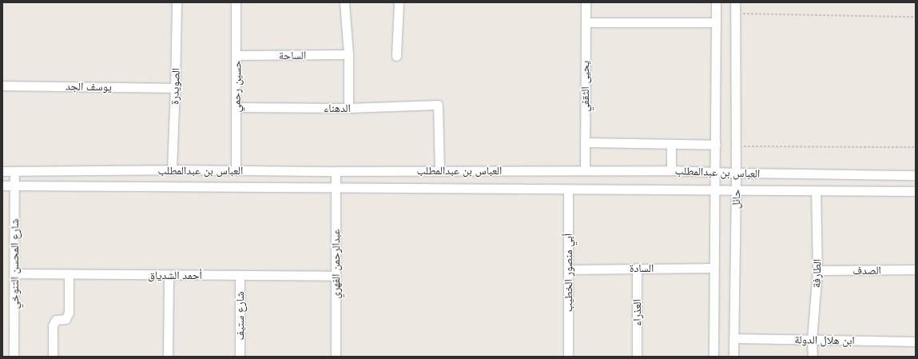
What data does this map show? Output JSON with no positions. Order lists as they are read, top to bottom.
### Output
{
  "streets": {
    "street": [
      "الساحة",
      "يوسف الجد",
      "الصويدرة",
      "حسين رحمي",
      "يحيى الثقفي",
      "الدهناء",
      "العباس بن عبدالمطلب",
      "حائل",
      "شارع المحسن التنوخي",
      "عبدالرحمن الفهري",
      "السادة",
      "الصدف",
      "أبي منصور الخطيب",
      "الطارفة",
      "أحمد الشدياق",
      "العذراء",
      "شارع ستيف",
      "ابن هلال الدولة"
    ]
  },
  "crossings": [
    ["الساحة", "حسين رحمي"],
    ["يوسف الجد", "الصويدرة"],
    ["الصويدرة", "العباس بن عبدالمطلب"],
    ["حسين رحمي", "الدهناء"],
    ["حسين رحمي", "العباس بن عبدالمطلب"],
    ["يحيى الثقفي", "العباس بن عبدالمطلب"],
    ["الدهناء", "العباس بن عبدالمطلب"],
    ["العباس بن عبدالمطلب", "حائل"],
    ["العباس بن عبدالمطلب", "شارع المحسن التنوخي"],
    ["العباس بن عبدالمطلب", "عبدالرحمن الفهري"],
    ["العباس بن عبدالمطلب", "أبي منصور الخطيب"],
    ["العباس بن عبدالمطلب", "الطارفة"],
    ["حائل", "السادة"],
    ["حائل", "ابن هلال الدولة"],
    ["شارع المحسن التنوخي", "أحمد الشدياق"],
    ["عبدالرحمن الفهري", "أحمد الشدياق"],
    ["السادة", "أبي منصور الخطيب"],
    ["السادة", "العذراء"],
    ["الصدف", "الطارفة"],
    ["الطارفة", "ابن هلال الدولة"],
    ["أحمد الشدياق", "شارع ستيف"]
  ]
}
